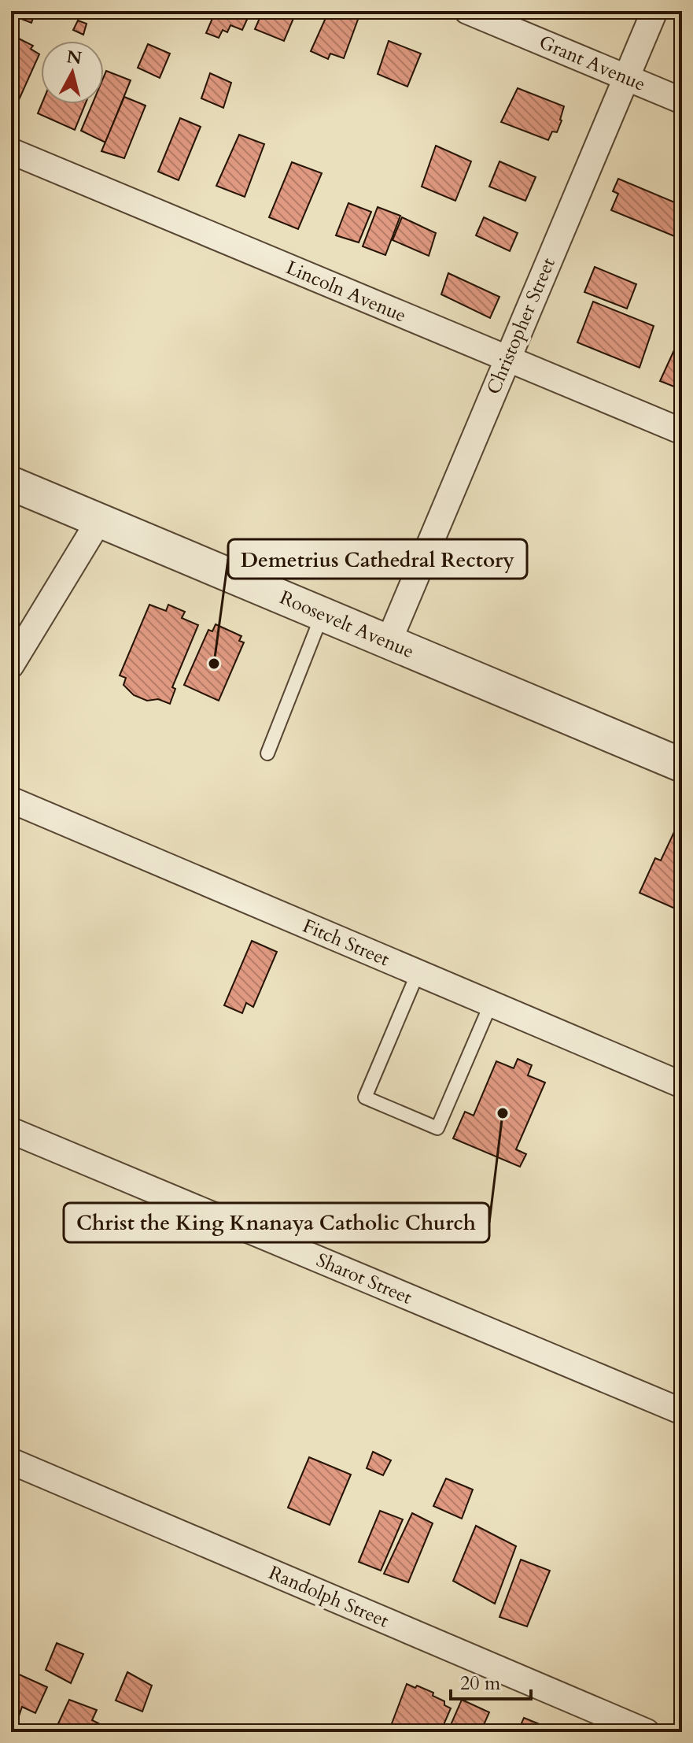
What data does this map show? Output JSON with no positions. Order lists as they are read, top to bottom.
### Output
{
  "streets": {
    "street": [
      "Grant Avenue",
      "Lincoln Avenue",
      "Christopher Street",
      "Roosevelt Avenue",
      "Fitch Street",
      "Sharot Street",
      "Randolph Street"
    ]
  },
  "crossings": [
    ["Grant Avenue", "Christopher Street"],
    ["Lincoln Avenue", "Christopher Street"],
    ["Christopher Street", "Roosevelt Avenue"]
  ],
  "places": ["Demetrius Cathedral Rectory", "Christ the King Knanaya Catholic Church"],
  "scale_bar": "20 m",
  "north": "top"
}
